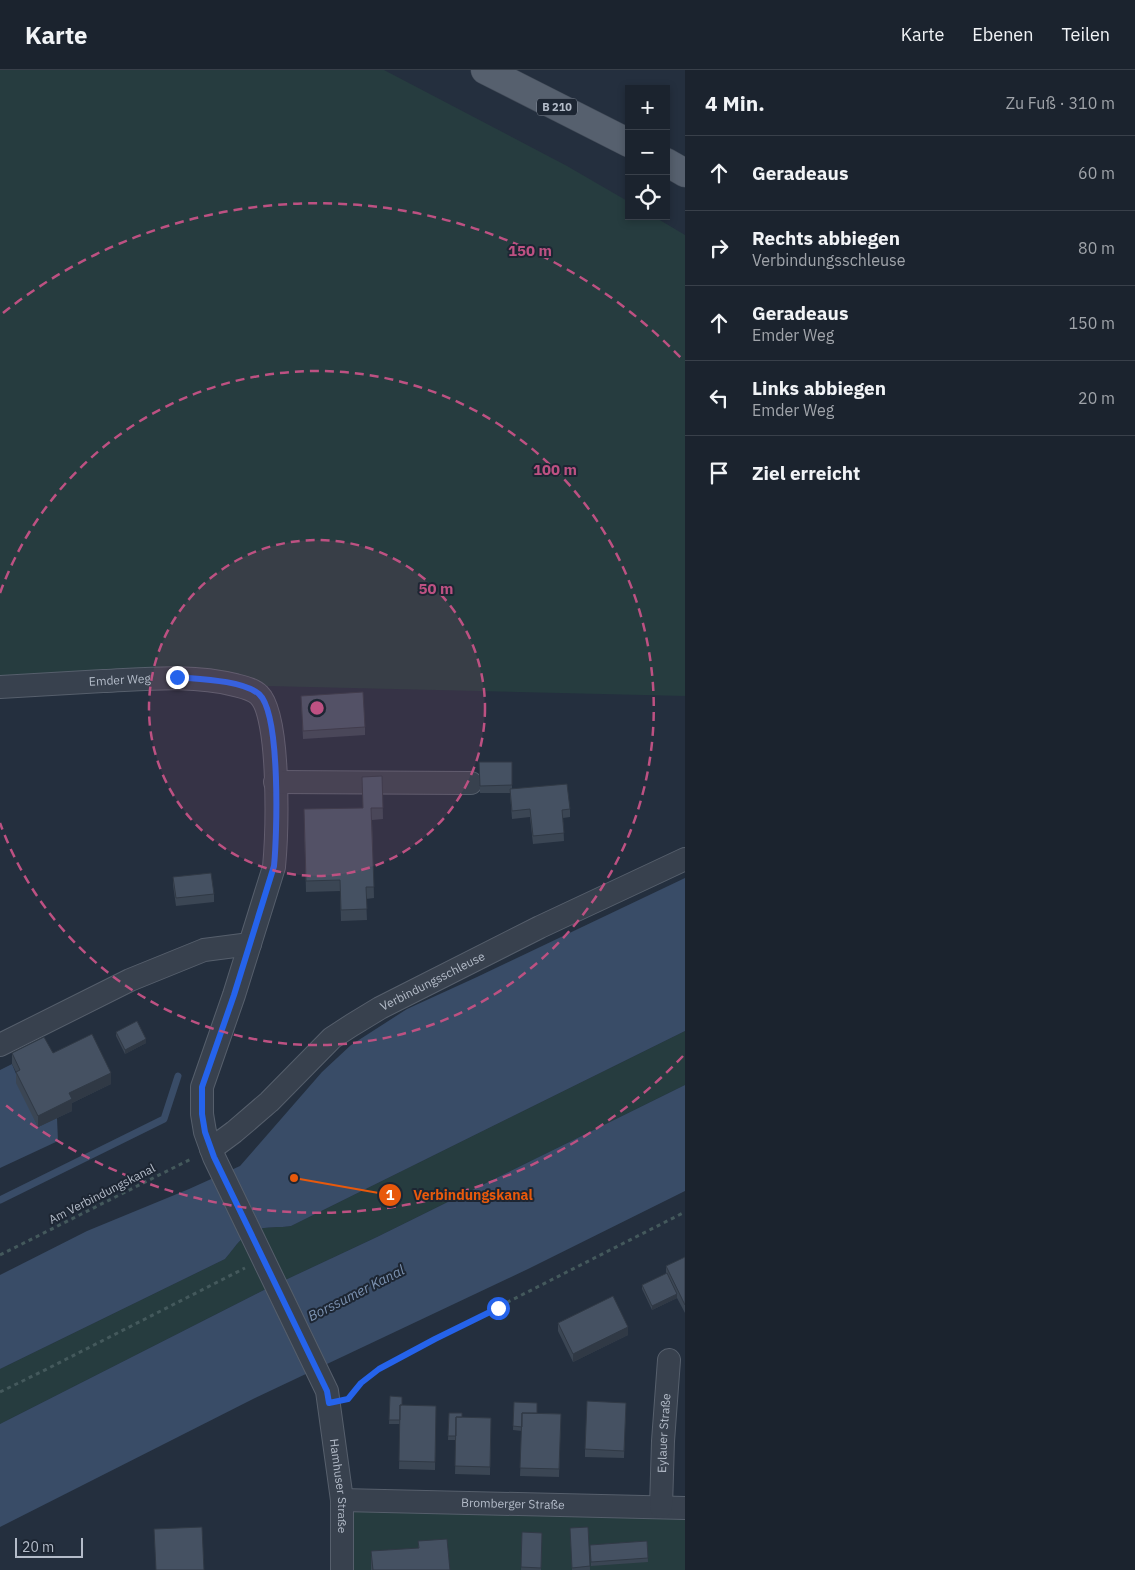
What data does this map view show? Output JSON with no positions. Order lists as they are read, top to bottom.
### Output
{
  "streets": {
    "main road": ["B 210"],
    "street": [
      "Emder Weg",
      "Verbindungsschleuse",
      "Eylauer Straße",
      "Hamhuser Straße",
      "Bromberger Straße"
    ],
    "path": ["Am Verbindungskanal"]
  },
  "crossings": [
    ["Emder Weg", "Verbindungsschleuse"],
    ["Emder Weg", "Am Verbindungskanal"],
    ["Verbindungsschleuse", "Am Verbindungskanal"],
    ["Eylauer Straße", "Bromberger Straße"],
    ["Hamhuser Straße", "Bromberger Straße"]
  ],
  "water": ["Borssumer Kanal"],
  "places": ["Verbindungskanal"],
  "scale_bar": "20 m",
  "page": {
    "header": "Karte",
    "nav": ["Karte", "Ebenen", "Teilen"],
    "heading": ["4 Min.", "Zu Fuß · 310 m"],
    "map_buttons": ["+", "−"],
    "list": [
      ["Geradeaus", "60 m"],
      ["Rechts abbiegen", "Verbindungsschleuse", "80 m"],
      ["Geradeaus", "Emder Weg", "150 m"],
      ["Links abbiegen", "Emder Weg", "20 m"],
      "Ziel erreicht"
    ],
    "scale": "20 m"
  },
  "rings": ["150 m", "100 m", "50 m"]
}
